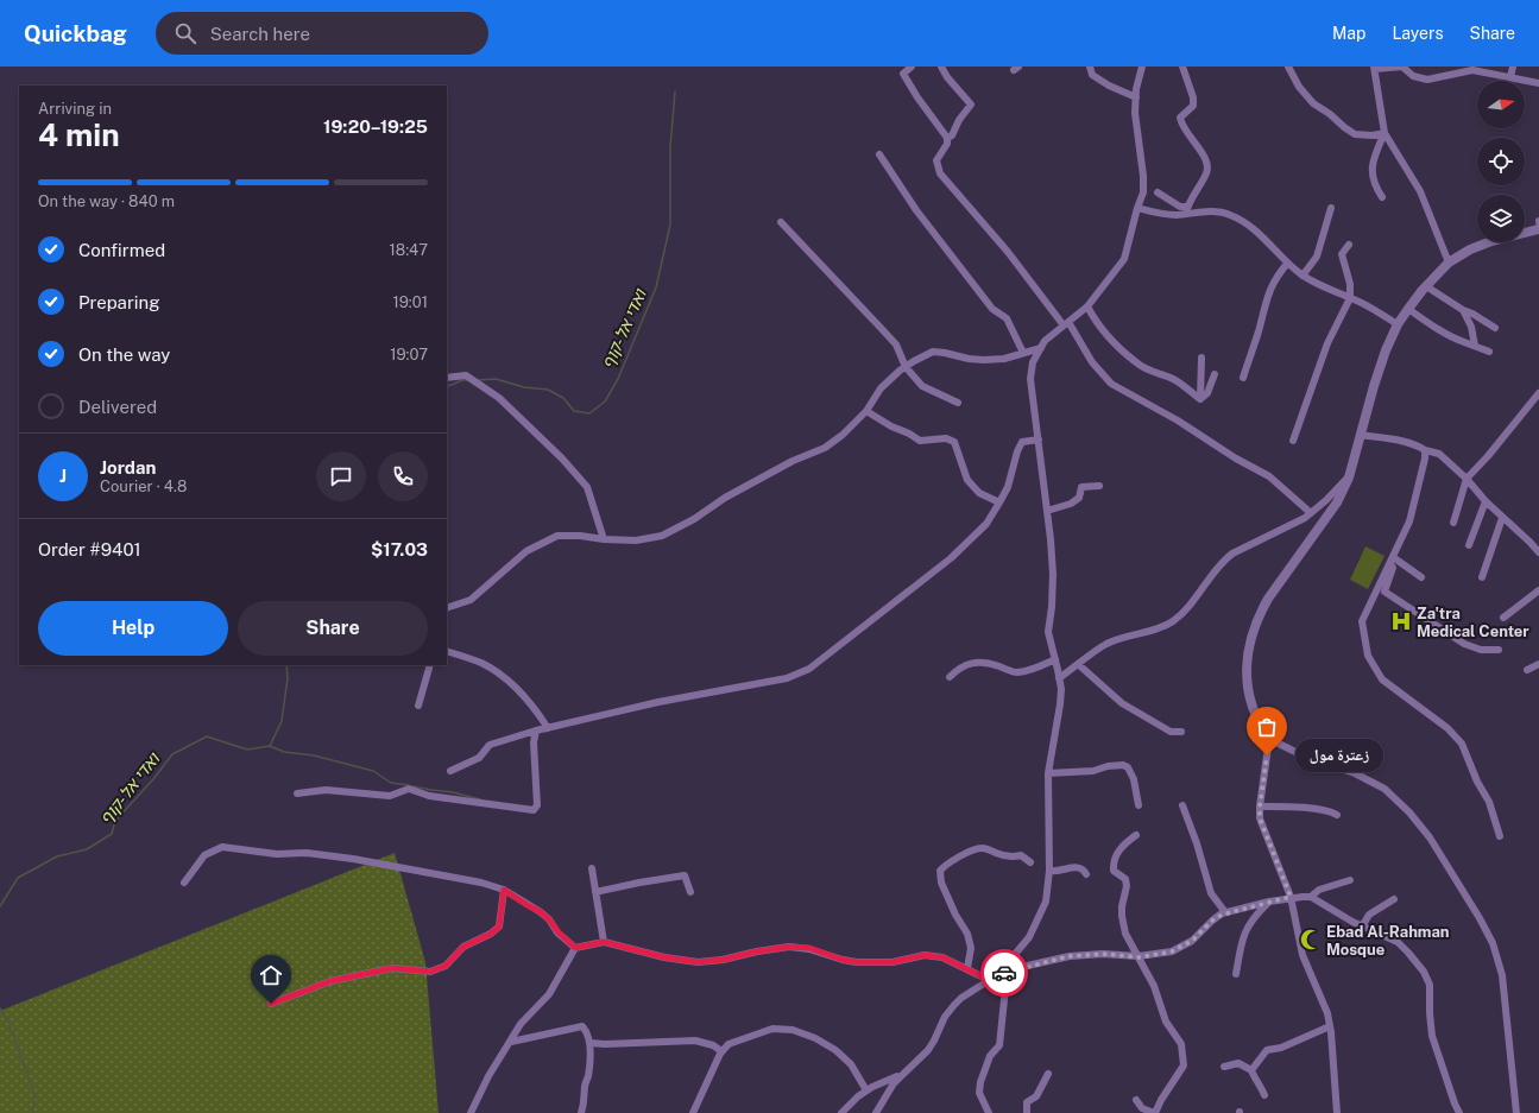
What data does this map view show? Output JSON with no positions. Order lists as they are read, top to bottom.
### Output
{
  "water": ["ואדי אל-קוף"],
  "places": {
    "hospital": ["Za'tra Medical Center"],
    "other": ["زعترة مول"],
    "mosque": ["Ebad Al-Rahman Mosque"]
  },
  "north": "right",
  "page": {
    "header": "Quickbag",
    "search": "Search here",
    "nav": ["Map", "Layers", "Share"],
    "heading": ["4 min", "Arriving in", "19:20–19:25"],
    "panel": [
      "Jordan",
      "Courier · 4.8",
      "Order #9401",
      "$17.03"
    ],
    "bar": "On the way · 840 m",
    "list": [
      ["Confirmed", "18:47"],
      ["Preparing", "19:01"],
      ["On the way", "19:07"],
      "Delivered"
    ],
    "round": "J",
    "buttons": ["Help", "Share"],
    "bubble": "زعترة مول"
  }
}
